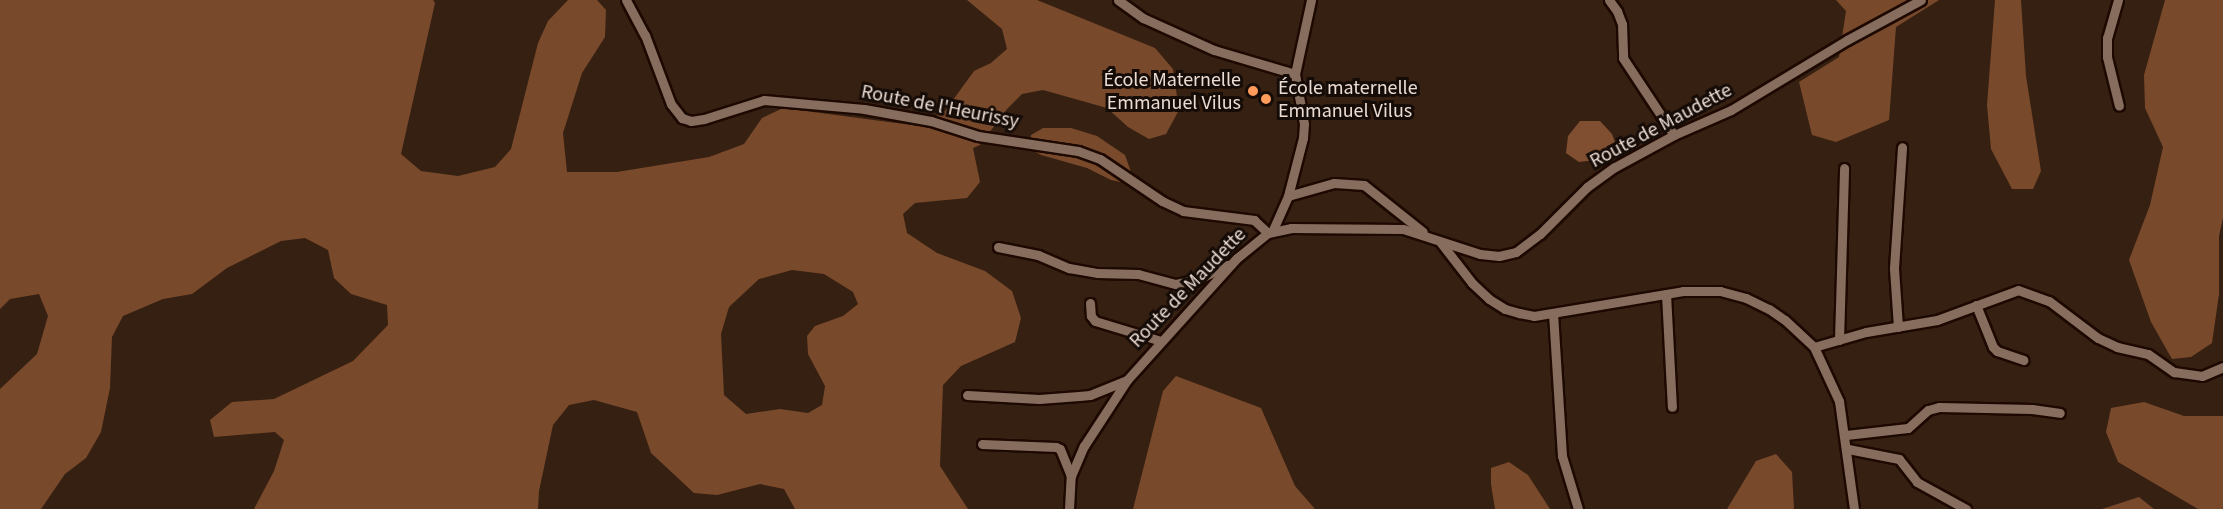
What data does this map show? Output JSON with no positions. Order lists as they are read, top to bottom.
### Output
{
  "streets": {
    "street": ["Route de l'Heurissy", "Route de Maudette"]
  },
  "crossings": [
    ["Route de l'Heurissy", "Route de Maudette"]
  ],
  "places": ["École Maternelle Emmanuel Vilus", "École maternelle Emmanuel Vilus"]
}
